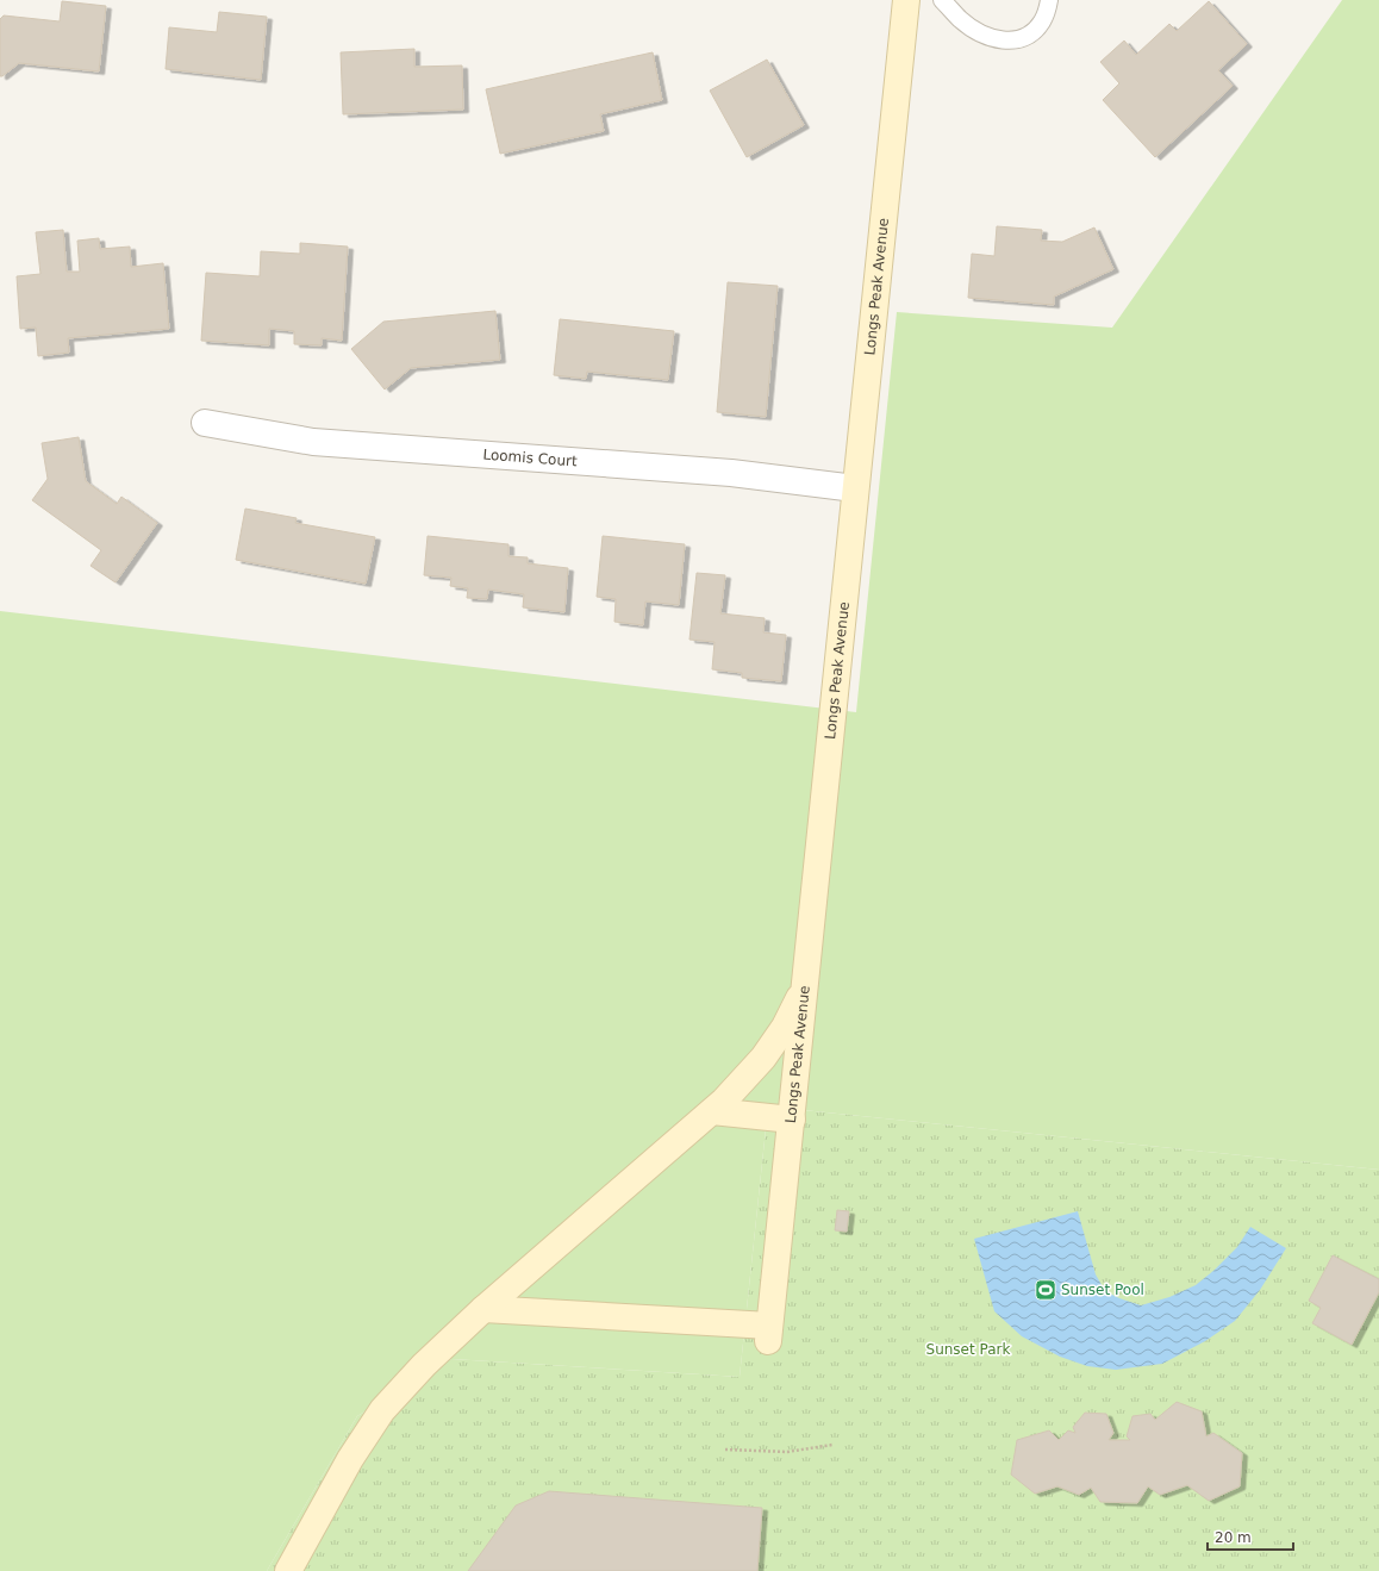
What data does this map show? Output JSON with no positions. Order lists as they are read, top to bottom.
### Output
{
  "streets": {
    "street": ["Longs Peak Avenue", "Loomis Court"]
  },
  "crossings": [
    ["Longs Peak Avenue", "Loomis Court"]
  ],
  "parks": ["Sunset Park"],
  "places": {
    "sports": ["Sunset Pool"]
  },
  "scale_bar": "20 m"
}
